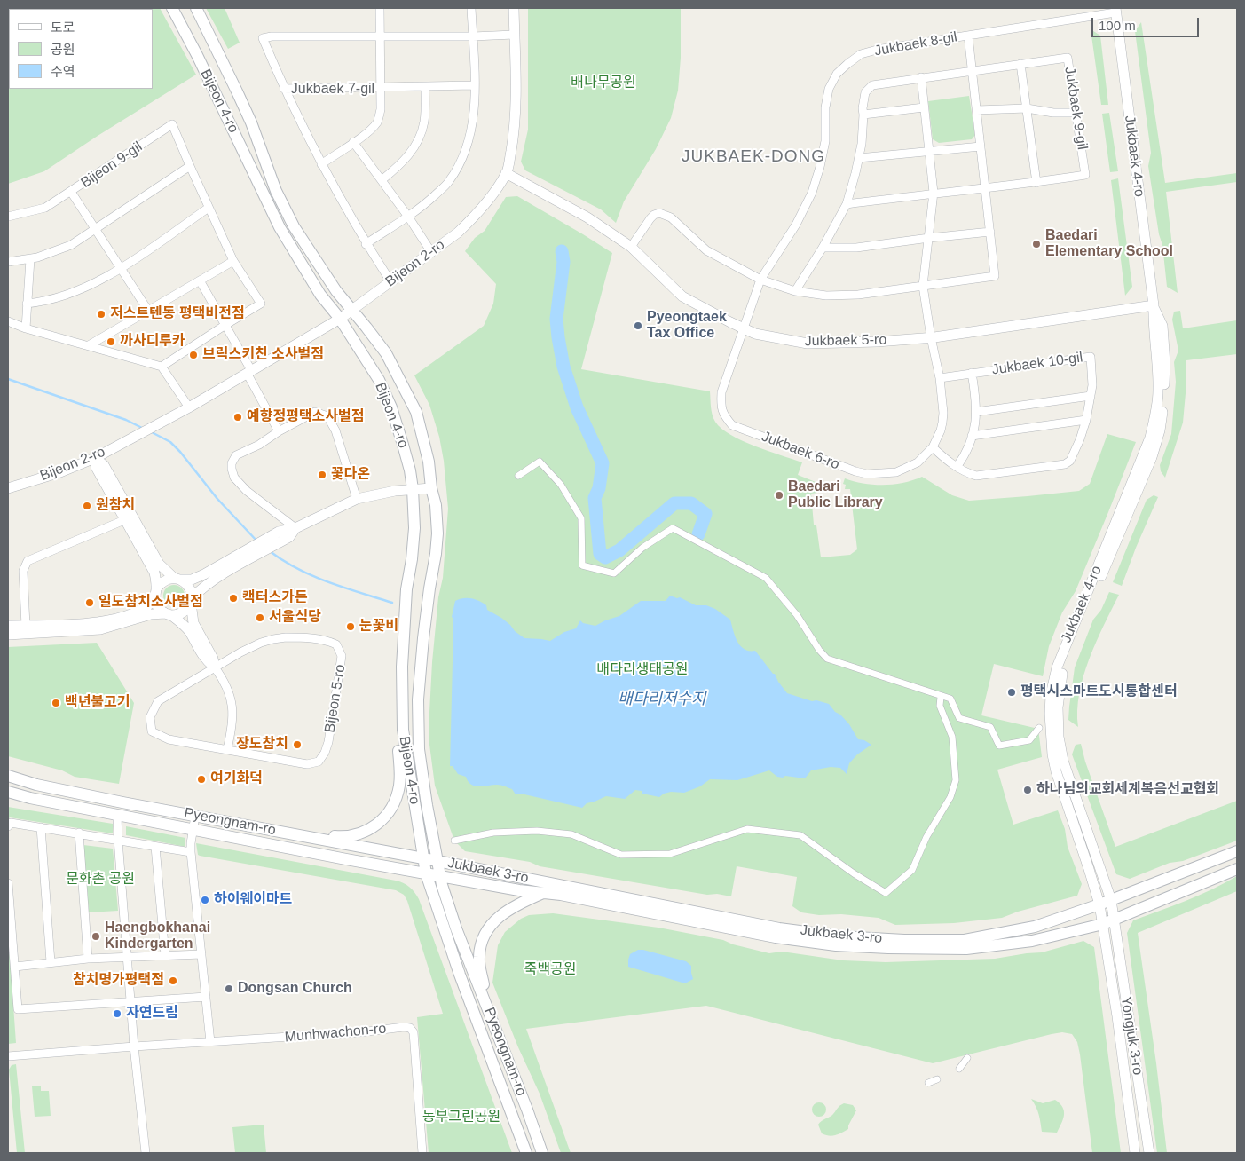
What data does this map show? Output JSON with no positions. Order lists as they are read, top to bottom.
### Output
{
  "streets": {
    "main road": ["Bijeon 4-ro", "Pyeongnam-ro", "Jukbaek 3-ro"],
    "street": [
      "Jukbaek 8-gil",
      "Jukbaek 7-gil",
      "Jukbaek 9-gil",
      "Jukbaek 4-ro",
      "Bijeon 9-gil",
      "Bijeon 2-ro",
      "Jukbaek 5-ro",
      "Jukbaek 10-gil",
      "Jukbaek 6-ro",
      "Bijeon 5-ro",
      "Munhwachon-ro",
      "Yongjuk 3-ro"
    ]
  },
  "crossings": [
    ["Jukbaek 8-gil", "Jukbaek 4-ro"],
    ["Jukbaek 8-gil", "Jukbaek 5-ro"],
    ["Jukbaek 8-gil", "Jukbaek 6-ro"],
    ["Jukbaek 7-gil", "Bijeon 2-ro"],
    ["Bijeon 4-ro", "Bijeon 2-ro"],
    ["Bijeon 4-ro", "Pyeongnam-ro"],
    ["Bijeon 4-ro", "Jukbaek 3-ro"],
    ["Jukbaek 4-ro", "Jukbaek 5-ro"],
    ["Jukbaek 4-ro", "Jukbaek 3-ro"],
    ["Jukbaek 4-ro", "Yongjuk 3-ro"],
    ["Bijeon 2-ro", "Jukbaek 5-ro"],
    ["Jukbaek 5-ro", "Jukbaek 6-ro"],
    ["Jukbaek 10-gil", "Jukbaek 6-ro"],
    ["Pyeongnam-ro", "Jukbaek 3-ro"],
    ["Jukbaek 3-ro", "Yongjuk 3-ro"]
  ],
  "districts": ["JUKBAEK-DONG"],
  "water": ["배다리저수지"],
  "parks": [
    "배나무공원",
    "배다리생태공원",
    "문화촌 공원",
    "죽백공원",
    "동부그린공원"
  ],
  "places": [
    "Baedari Elementary School",
    "저스트텐동 평택비전점",
    "Pyeongtaek Tax Office",
    "까사디루카",
    "브릭스키친 소사벌점",
    "예향정평택소사벌점",
    "꽃다온",
    "Baedari Public Library",
    "원참치",
    "캑터스가든",
    "일도참치소사벌점",
    "서울식당",
    "눈꽃비",
    "평택시스마트도시통합센터",
    "백년불고기",
    "장도참치",
    "여기화덕",
    "하나님의교회세계복음선교협회",
    "하이웨이마트",
    "Haengbokhanai Kindergarten",
    "참치명가평택점",
    "Dongsan Church",
    "자연드림"
  ],
  "legend": ["도로", "공원", "수역"],
  "scale_bar": "100 m"
}
